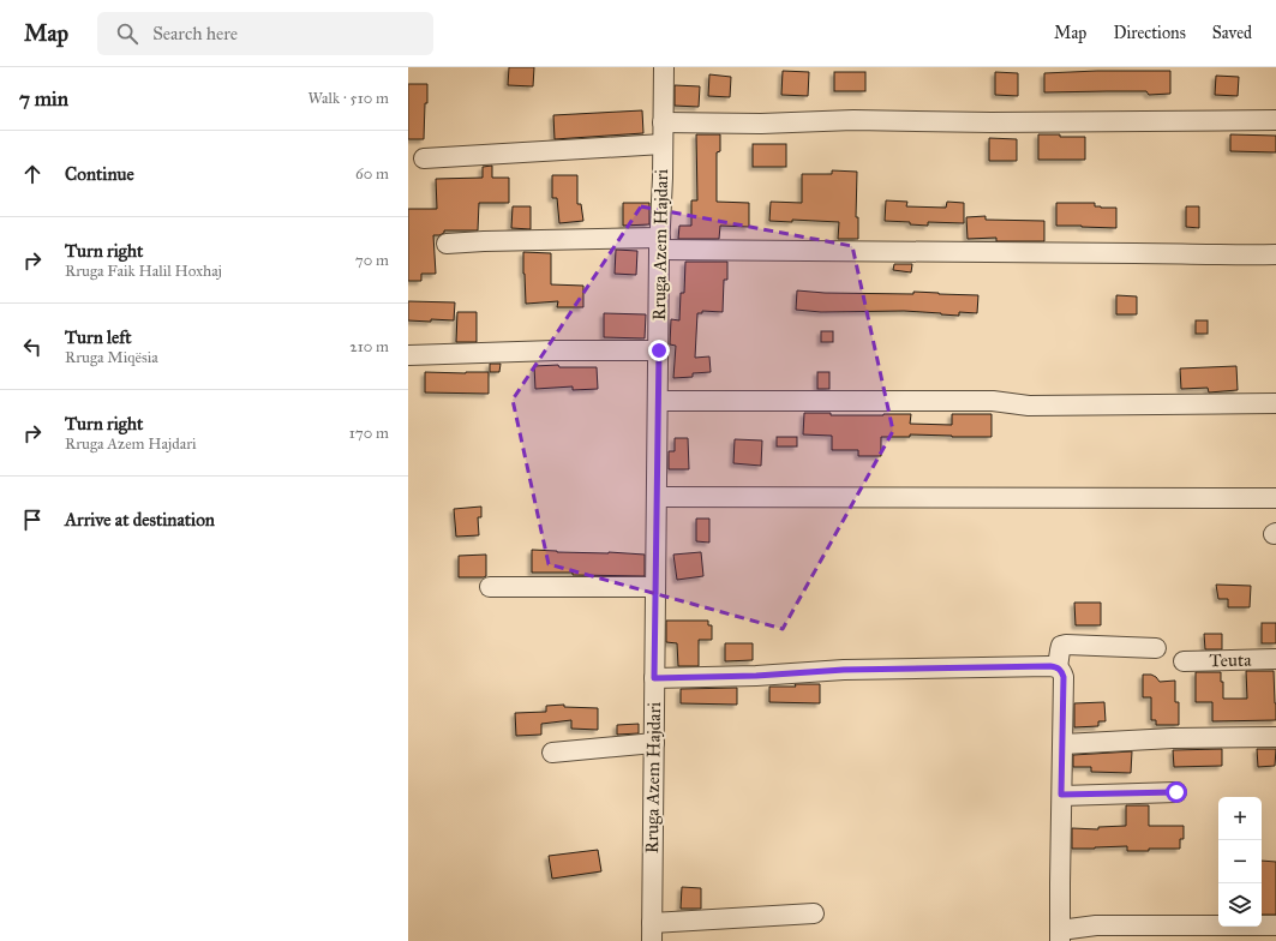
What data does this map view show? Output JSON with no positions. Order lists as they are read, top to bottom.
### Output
{
  "streets": {
    "street": ["Rruga Azem Hajdari", "Teuta"]
  },
  "page": {
    "header": "Map",
    "search": "Search here",
    "nav": ["Map", "Directions", "Saved"],
    "heading": ["7 min", "Walk · 510 m"],
    "list": [
      ["Continue", "60 m"],
      ["Turn right", "Rruga Faik Halil Hoxhaj", "70 m"],
      ["Turn left", "Rruga Miqësia", "210 m"],
      ["Turn right", "Rruga Azem Hajdari", "170 m"],
      "Arrive at destination"
    ],
    "map_buttons": ["+", "−"]
  }
}
